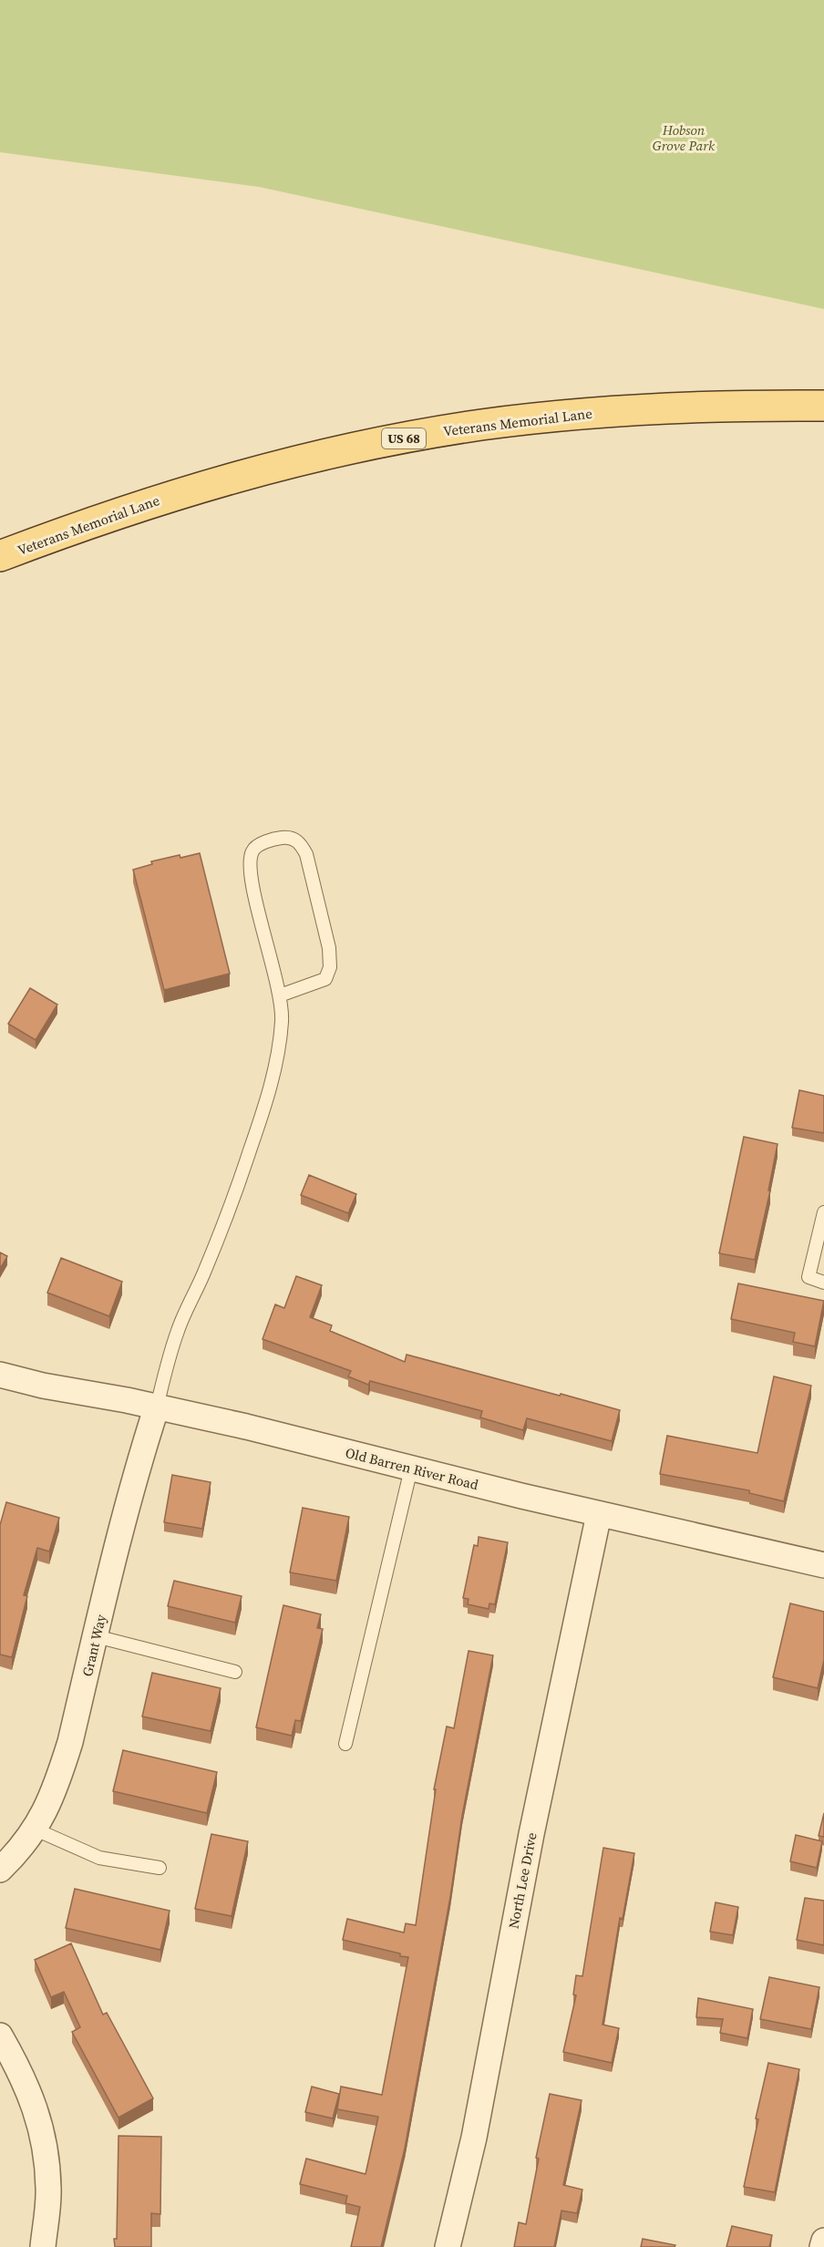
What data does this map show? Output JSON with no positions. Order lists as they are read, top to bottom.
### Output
{
  "streets": {
    "main road": ["Veterans Memorial Lane", "US 68"],
    "street": ["Old Barren River Road", "Grant Way", "North Lee Drive"]
  },
  "crossings": [
    ["Old Barren River Road", "Grant Way"],
    ["Old Barren River Road", "North Lee Drive"]
  ],
  "parks": ["Hobson Grove Park"]
}
